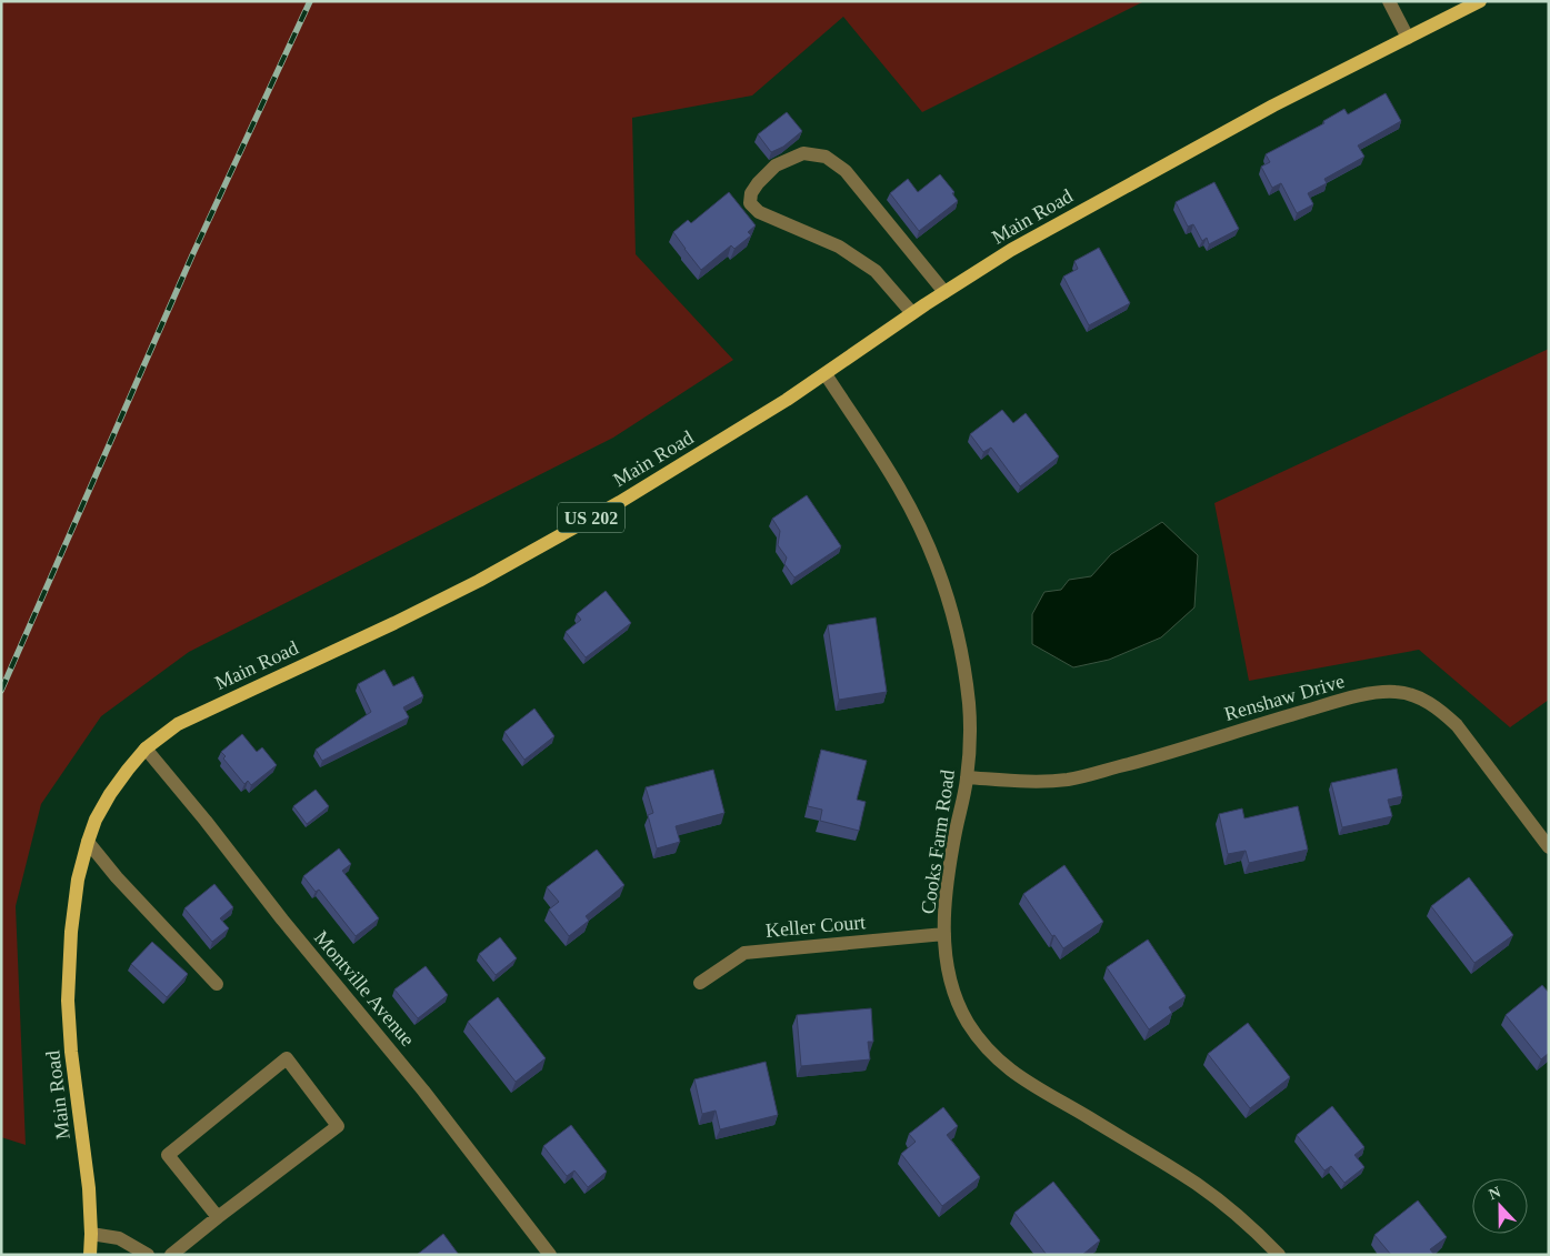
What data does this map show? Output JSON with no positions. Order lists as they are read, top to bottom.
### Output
{
  "streets": {
    "main road": ["Main Road", "US 202"],
    "street": [
      "Renshaw Drive",
      "Cooks Farm Road",
      "Keller Court",
      "Montville Avenue"
    ]
  },
  "crossings": [
    ["Main Road", "Cooks Farm Road"],
    ["Main Road", "Montville Avenue"],
    ["Renshaw Drive", "Cooks Farm Road"],
    ["Cooks Farm Road", "Keller Court"]
  ],
  "north": "top"
}
